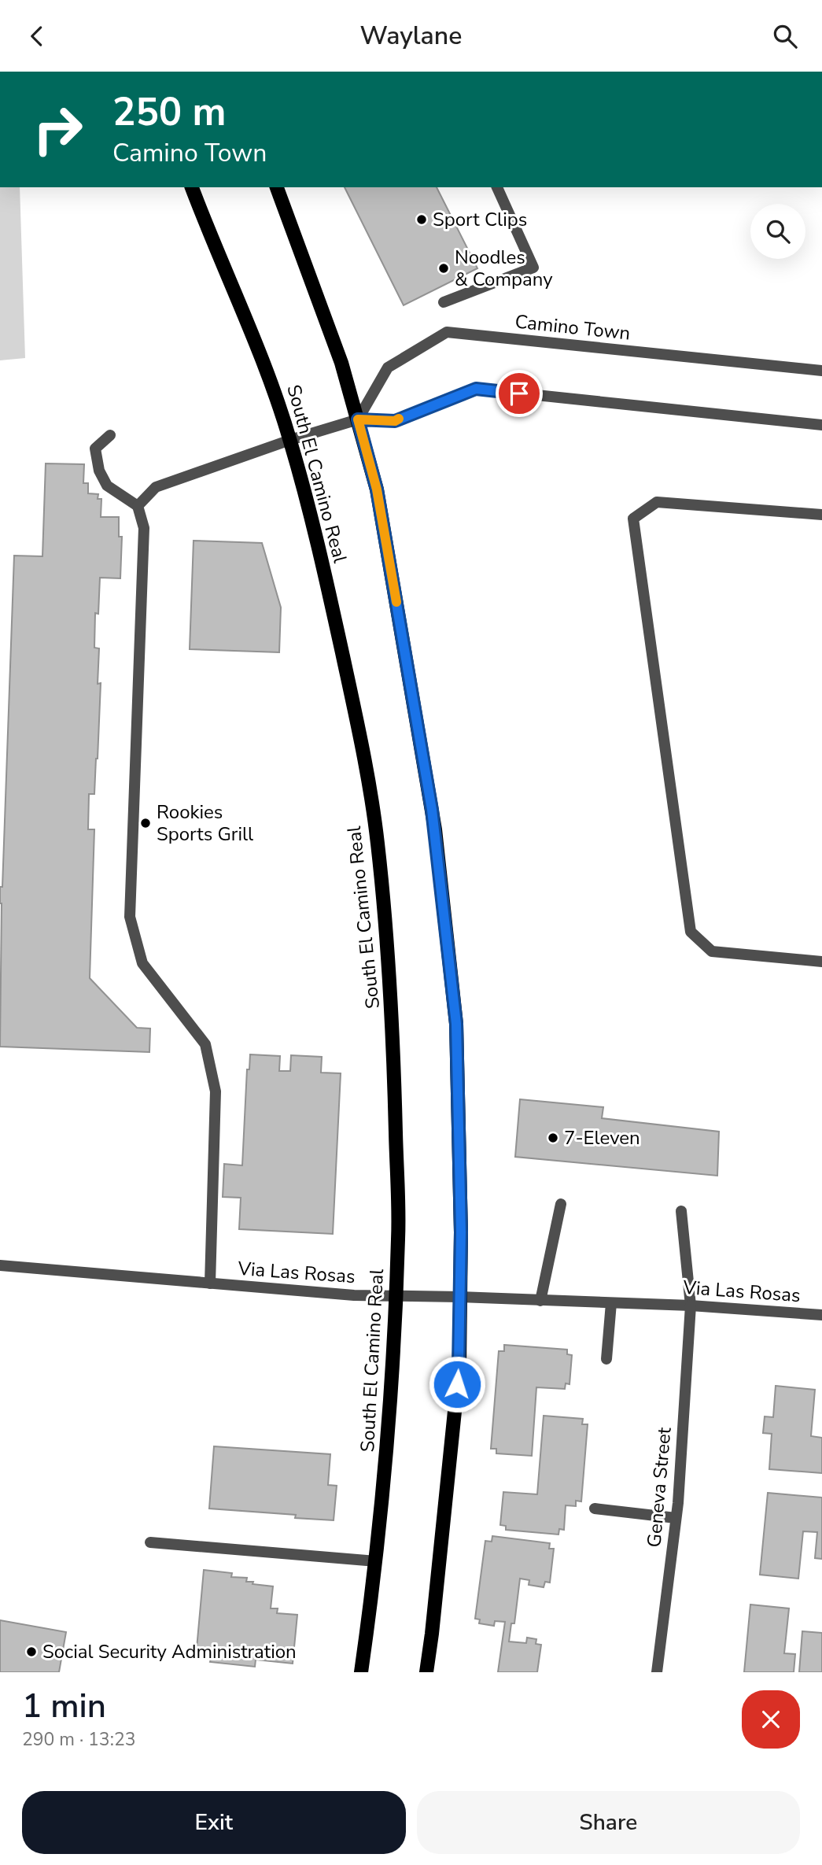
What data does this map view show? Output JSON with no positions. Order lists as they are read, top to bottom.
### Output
{
  "streets": {
    "main road": ["South El Camino Real"],
    "street": ["Camino Town", "Via Las Rosas", "Geneva Street"]
  },
  "crossings": [
    ["South El Camino Real", "Via Las Rosas"],
    ["Via Las Rosas", "Geneva Street"]
  ],
  "places": [
    "Sport Clips",
    "Noodles & Company",
    "Rookies Sports Grill",
    "7-Eleven",
    "Social Security Administration"
  ],
  "page": {
    "header": "Waylane",
    "turn": ["250 m", "Camino Town"],
    "heading": ["1 min", "290 m · 13:23"],
    "buttons": ["Exit", "Share"]
  }
}
